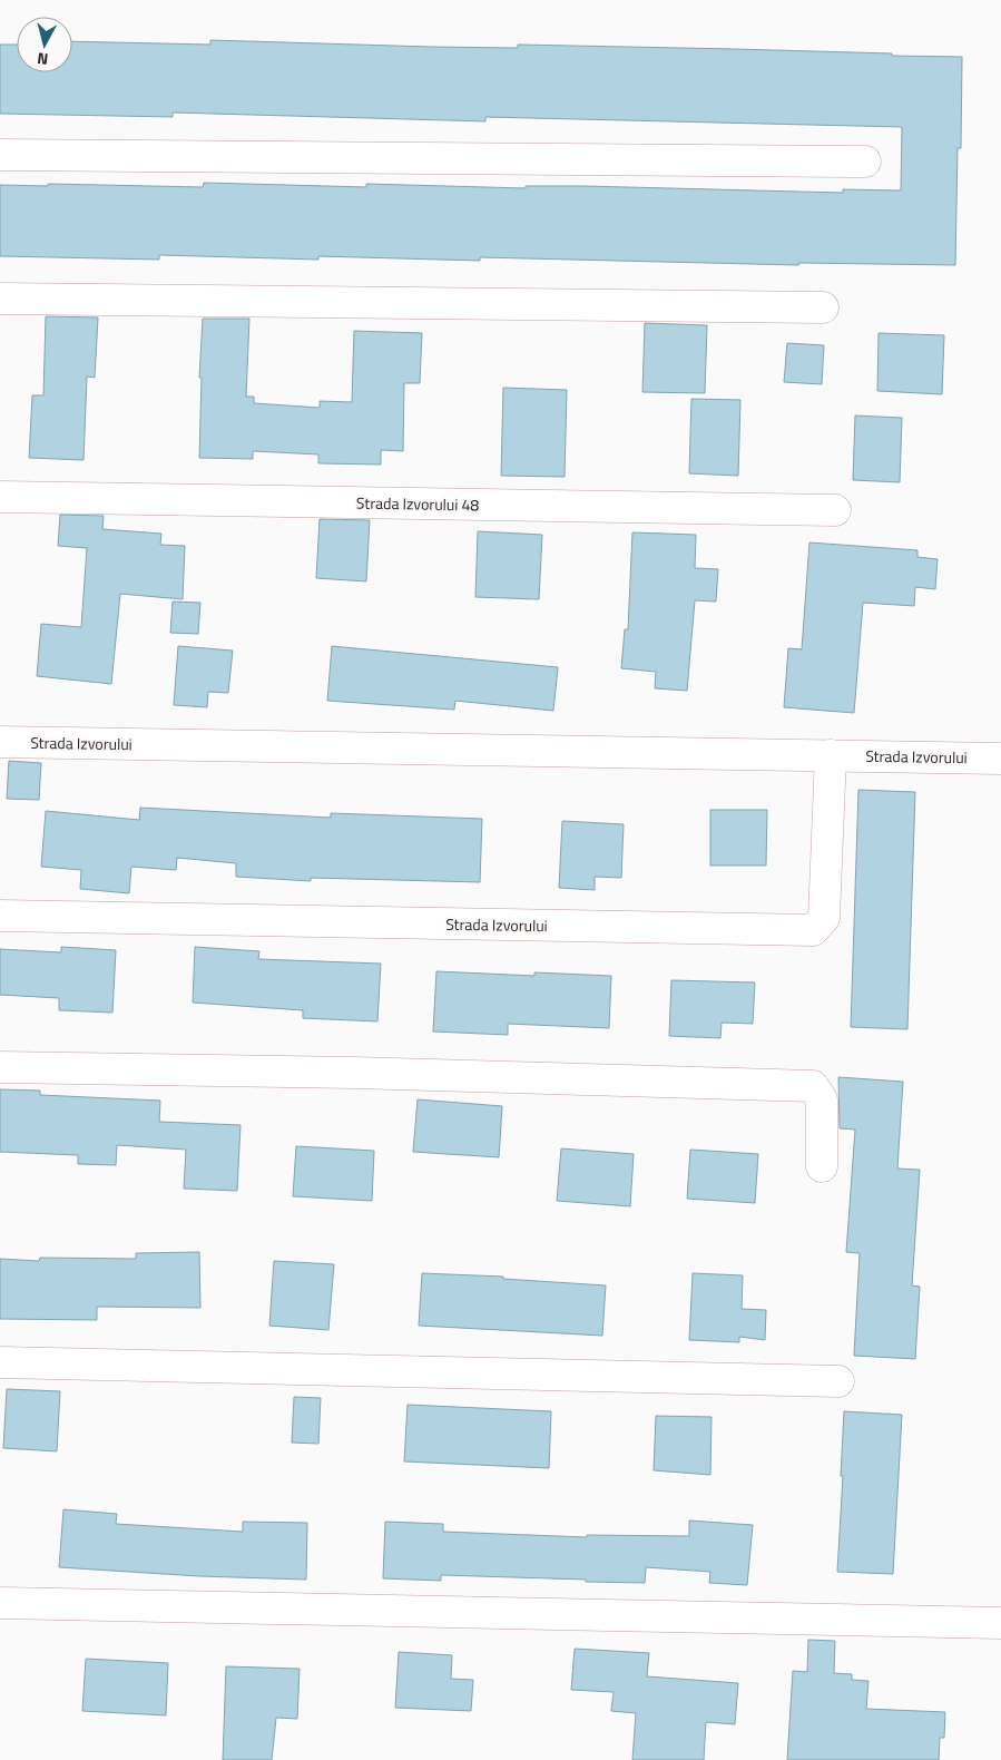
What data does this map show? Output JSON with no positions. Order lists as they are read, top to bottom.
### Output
{
  "streets": {
    "street": ["Strada Izvorului 48", "Strada Izvorului"]
  },
  "north": "bottom"
}
